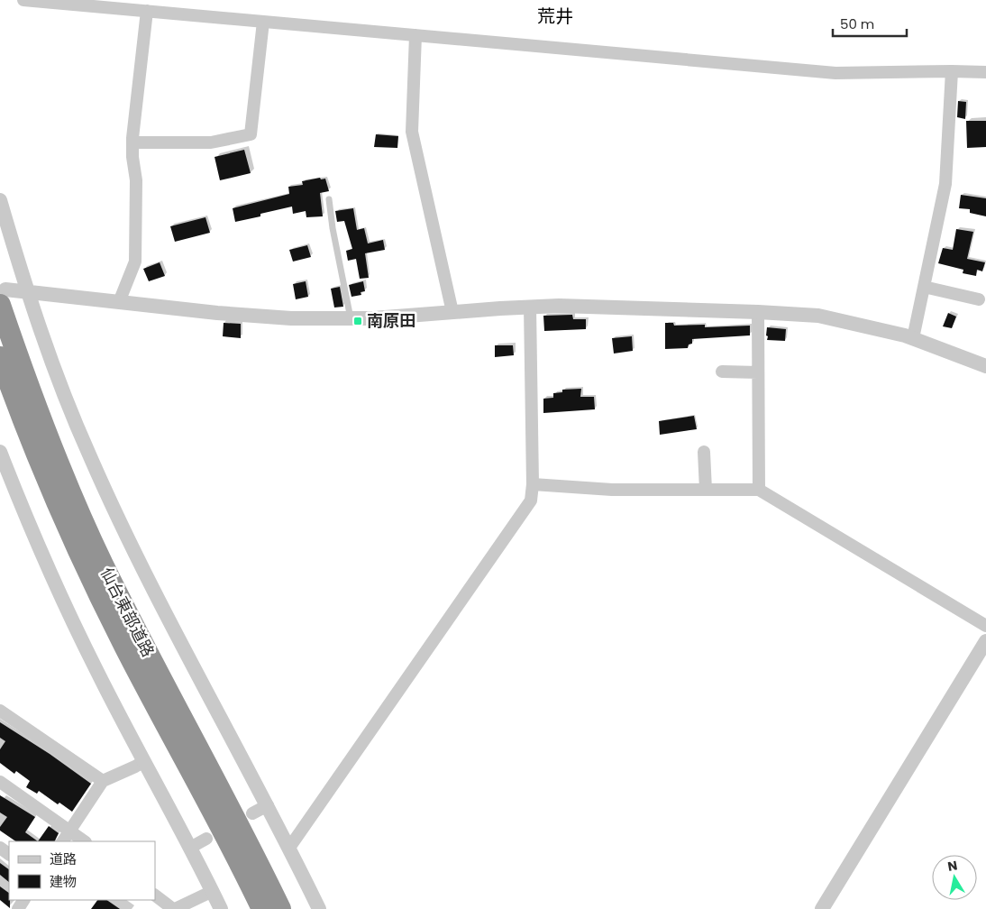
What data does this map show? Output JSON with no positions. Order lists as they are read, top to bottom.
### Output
{
  "streets": {
    "highway": ["仙台東部道路"]
  },
  "districts": ["荒井"],
  "places": {
    "transit": ["南原田"]
  },
  "legend": ["道路", "建物"],
  "scale_bar": "50 m",
  "north": "top"
}
